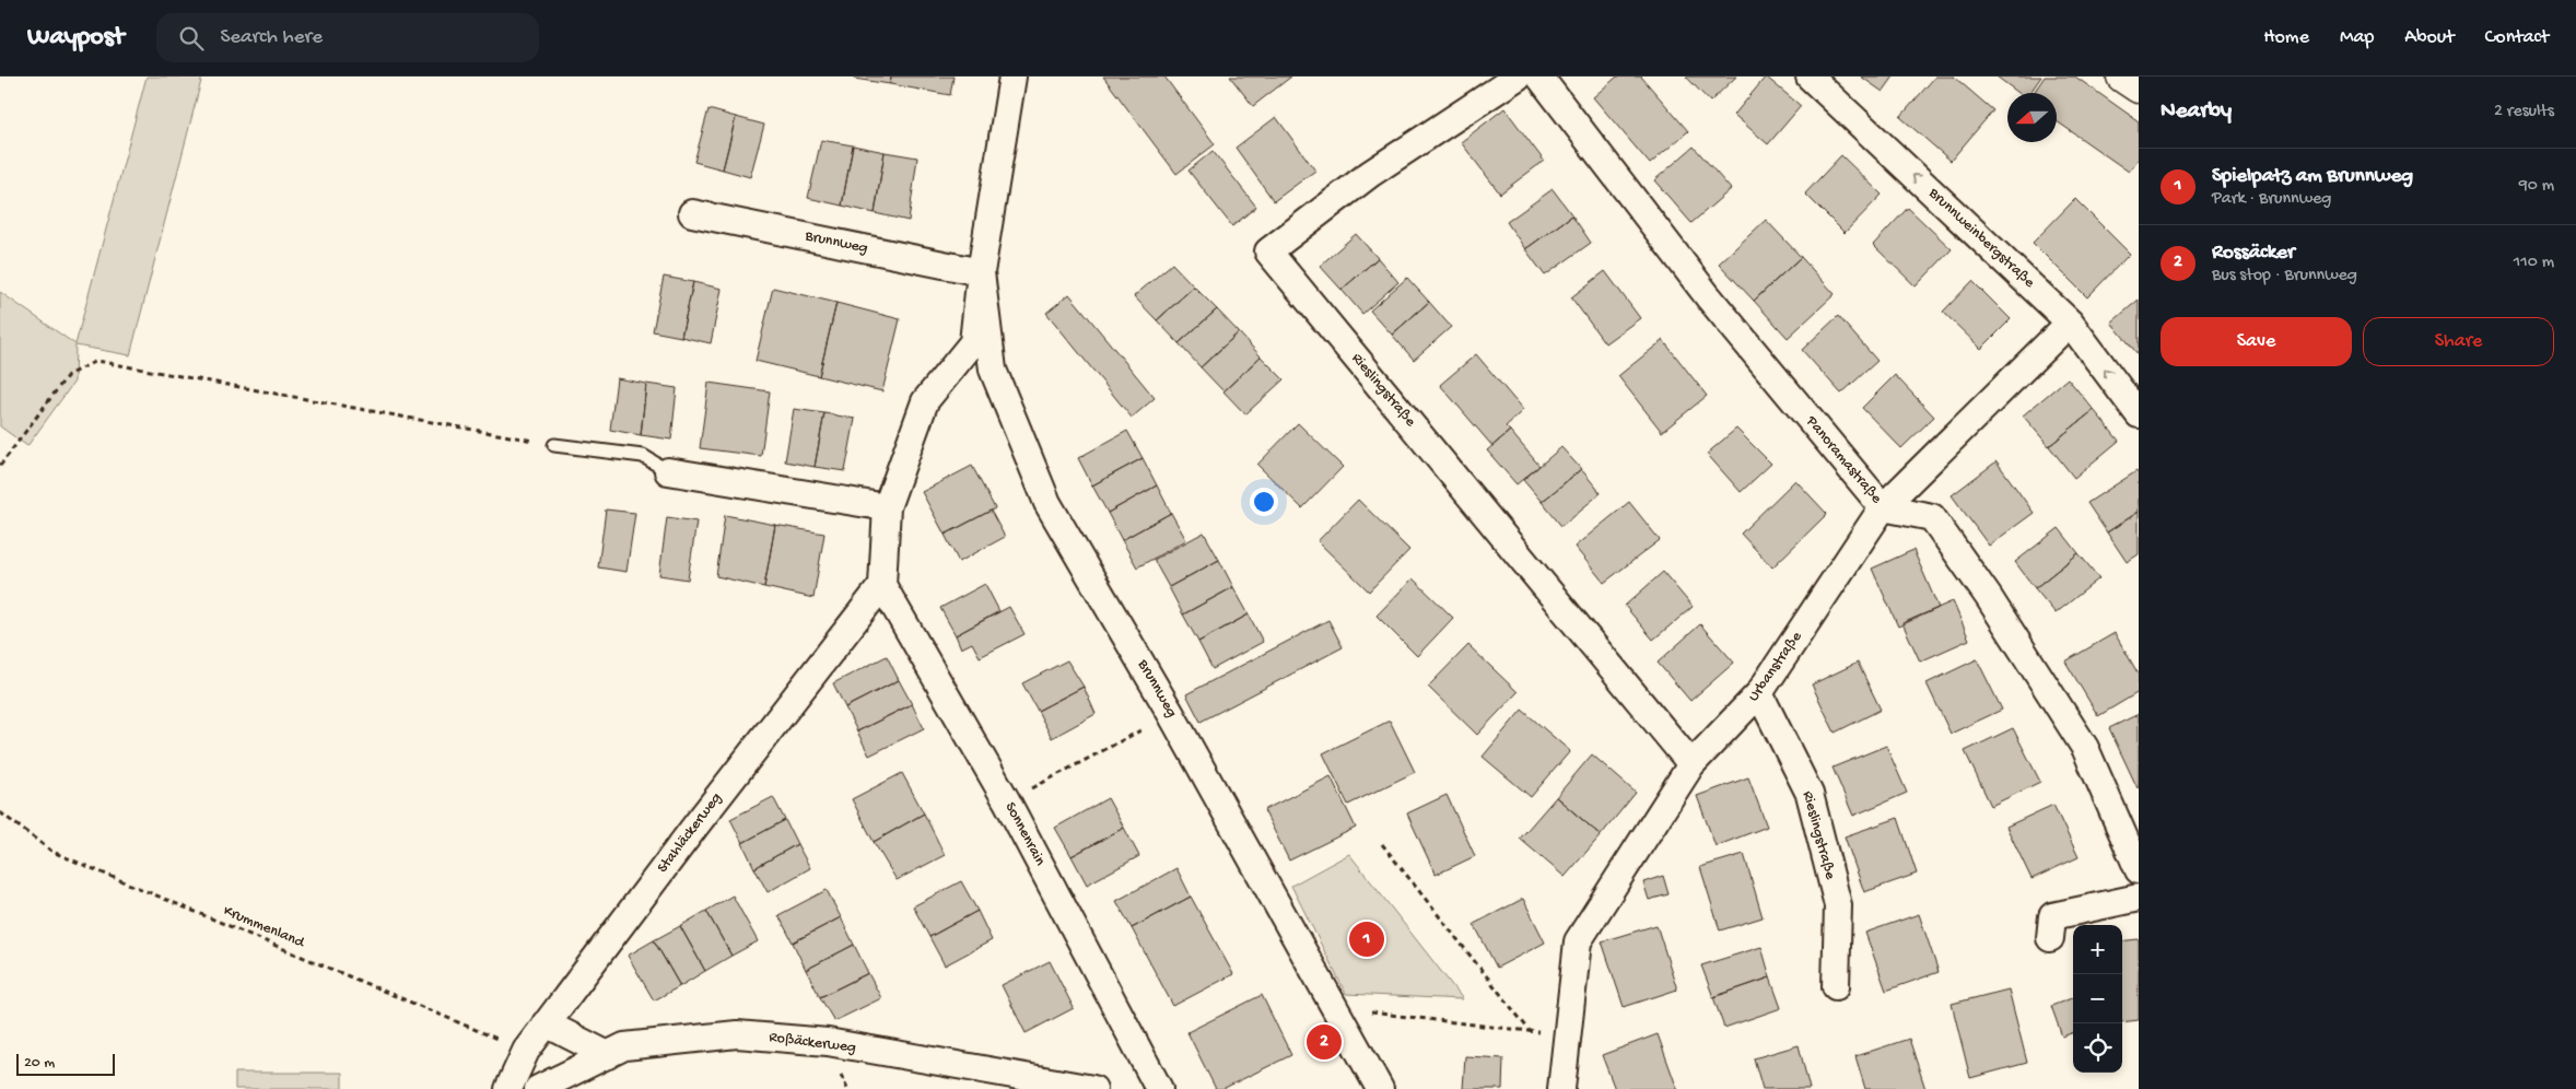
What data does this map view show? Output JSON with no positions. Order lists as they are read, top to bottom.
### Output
{
  "streets": {
    "street": [
      "Brunnweinbergstraße",
      "Brunnweg",
      "Rieslingstraße",
      "Panoramastraße",
      "Urbanstraße",
      "Stahläckerweg",
      "Sonnenrain",
      "Roßäckerweg"
    ],
    "path": ["Krummenland"]
  },
  "crossings": [
    ["Brunnweinbergstraße", "Urbanstraße"],
    ["Brunnweg", "Stahläckerweg"],
    ["Brunnweg", "Sonnenrain"],
    ["Rieslingstraße", "Urbanstraße"],
    ["Panoramastraße", "Urbanstraße"],
    ["Stahläckerweg", "Sonnenrain"],
    ["Stahläckerweg", "Krummenland"]
  ],
  "one_way": ["Brunnweinbergstraße"],
  "scale_bar": "20 m",
  "north": "left",
  "page": {
    "header": "Waypost",
    "search": "Search here",
    "nav": [
      "Home",
      "Map",
      "About",
      "Contact"
    ],
    "heading": ["Nearby", "2 results"],
    "list": [
      {
        "mark": "1",
        "name": "Spielpatz am Brunnweg",
        "note": "Park · Brunnweg",
        "value": "90 m"
      },
      {
        "mark": "2",
        "name": "Rossäcker",
        "note": "Bus stop · Brunnweg",
        "value": "110 m"
      }
    ],
    "buttons": ["Save", "Share"],
    "pins": ["1", "2"],
    "map_buttons": ["+", "−"],
    "scale": "20 m"
  }
}
